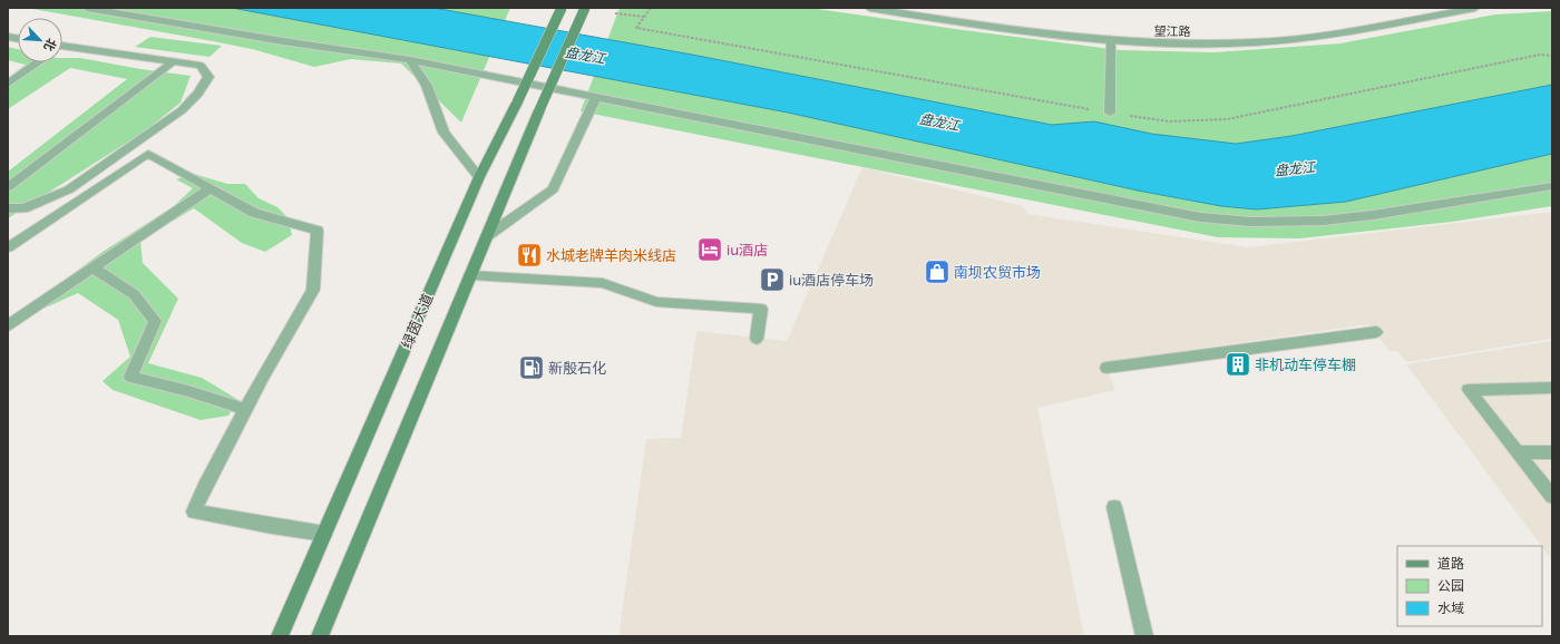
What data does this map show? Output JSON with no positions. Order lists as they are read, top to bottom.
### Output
{
  "streets": {
    "main road": ["绿茵大道"],
    "street": ["望江路"]
  },
  "water": ["盘龙江"],
  "places": {
    "hotel": ["iu酒店"],
    "restaurant": ["水城老牌羊肉米线店"],
    "shop": ["南坝农贸市场"],
    "parking": ["iu酒店停车场"],
    "building": ["非机动车停车棚"],
    "fuel station": ["新殷石化"]
  },
  "legend": ["道路", "公园", "水域"],
  "north": "bottom right"
}
